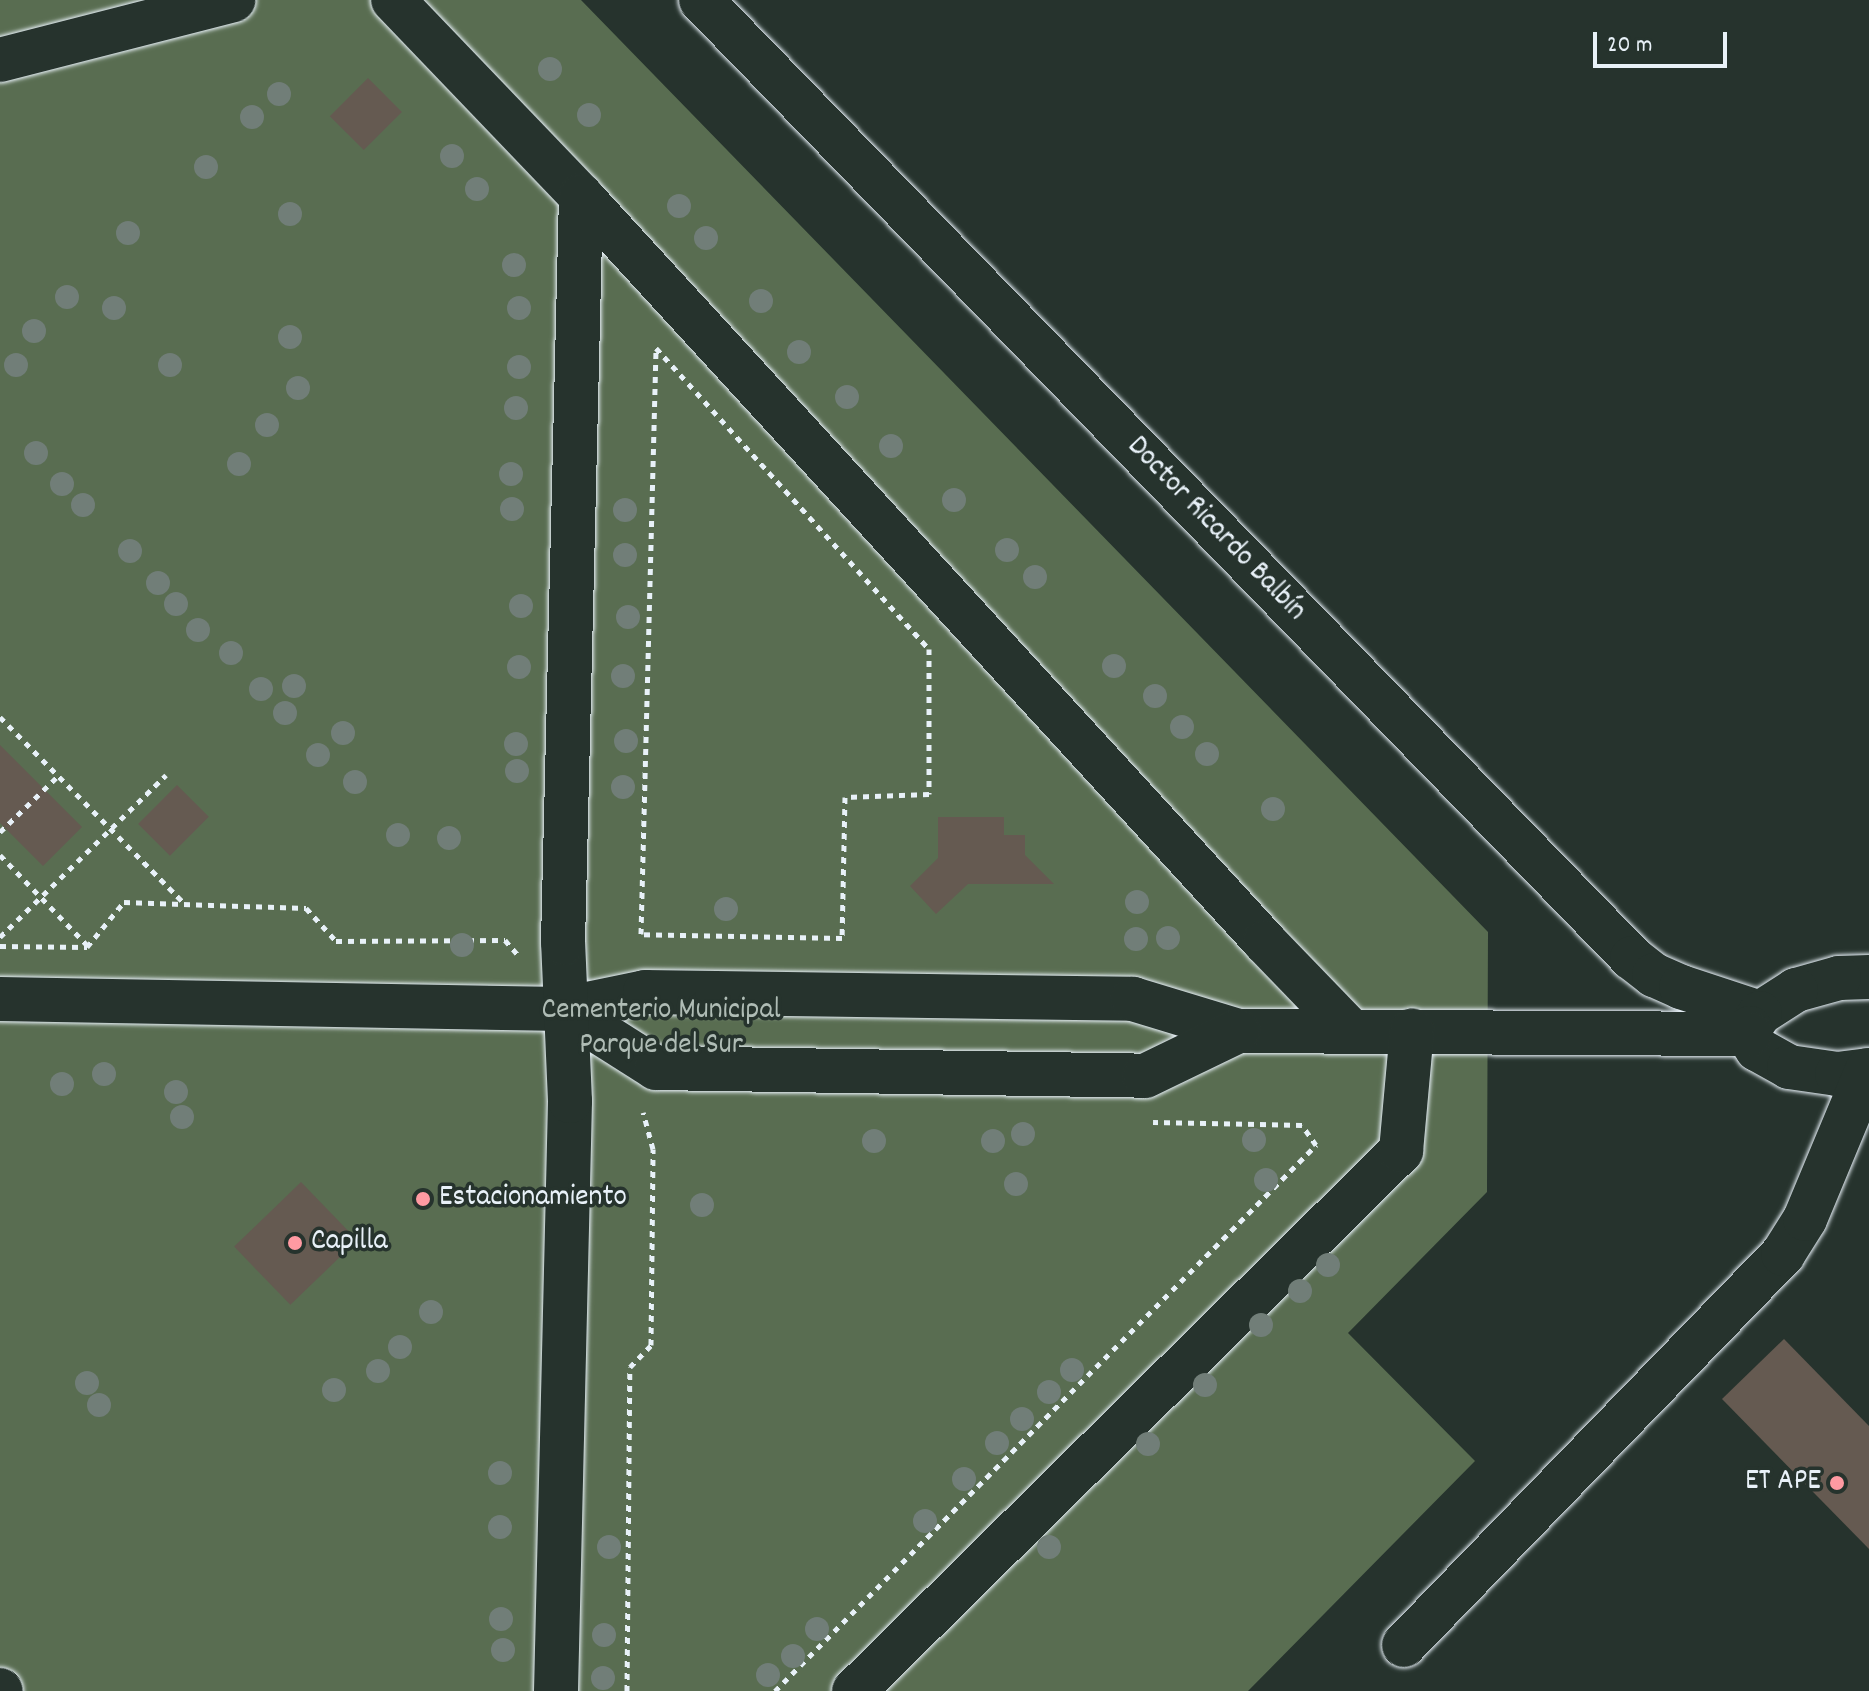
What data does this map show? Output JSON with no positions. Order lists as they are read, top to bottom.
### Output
{
  "streets": {
    "street": ["Doctor Ricardo Balbín"]
  },
  "parks": ["Cementerio Municipal Parque del Sur"],
  "places": ["Estacionamiento", "Capilla", "ET APE"],
  "scale_bar": "20 m"
}
